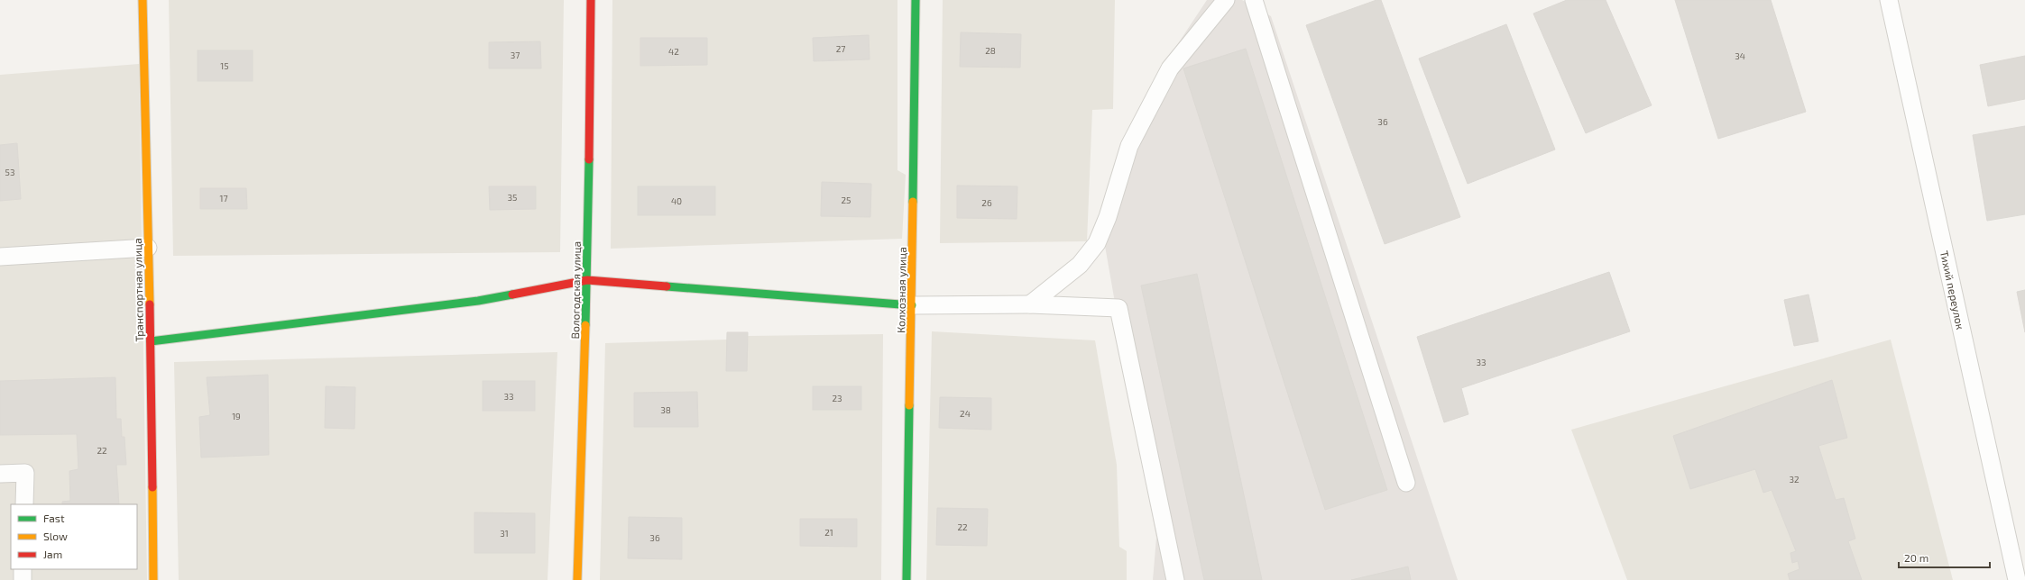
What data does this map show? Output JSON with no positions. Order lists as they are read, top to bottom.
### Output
{
  "streets": {
    "street": ["Транспортная улица", "Вологодская улица", "Колхозная улица"],
    "lane": ["Тихий переулок"]
  },
  "house_numbers": [
    "27",
    "28",
    "42",
    "37",
    "34",
    "15",
    "36",
    "53",
    "35",
    "17",
    "25",
    "40",
    "26",
    "33",
    "33",
    "23",
    "38",
    "24",
    "19",
    "22",
    "32",
    "22",
    "21",
    "31",
    "36"
  ],
  "legend": ["Fast", "Slow", "Jam"],
  "scale_bar": "20 m"
}
